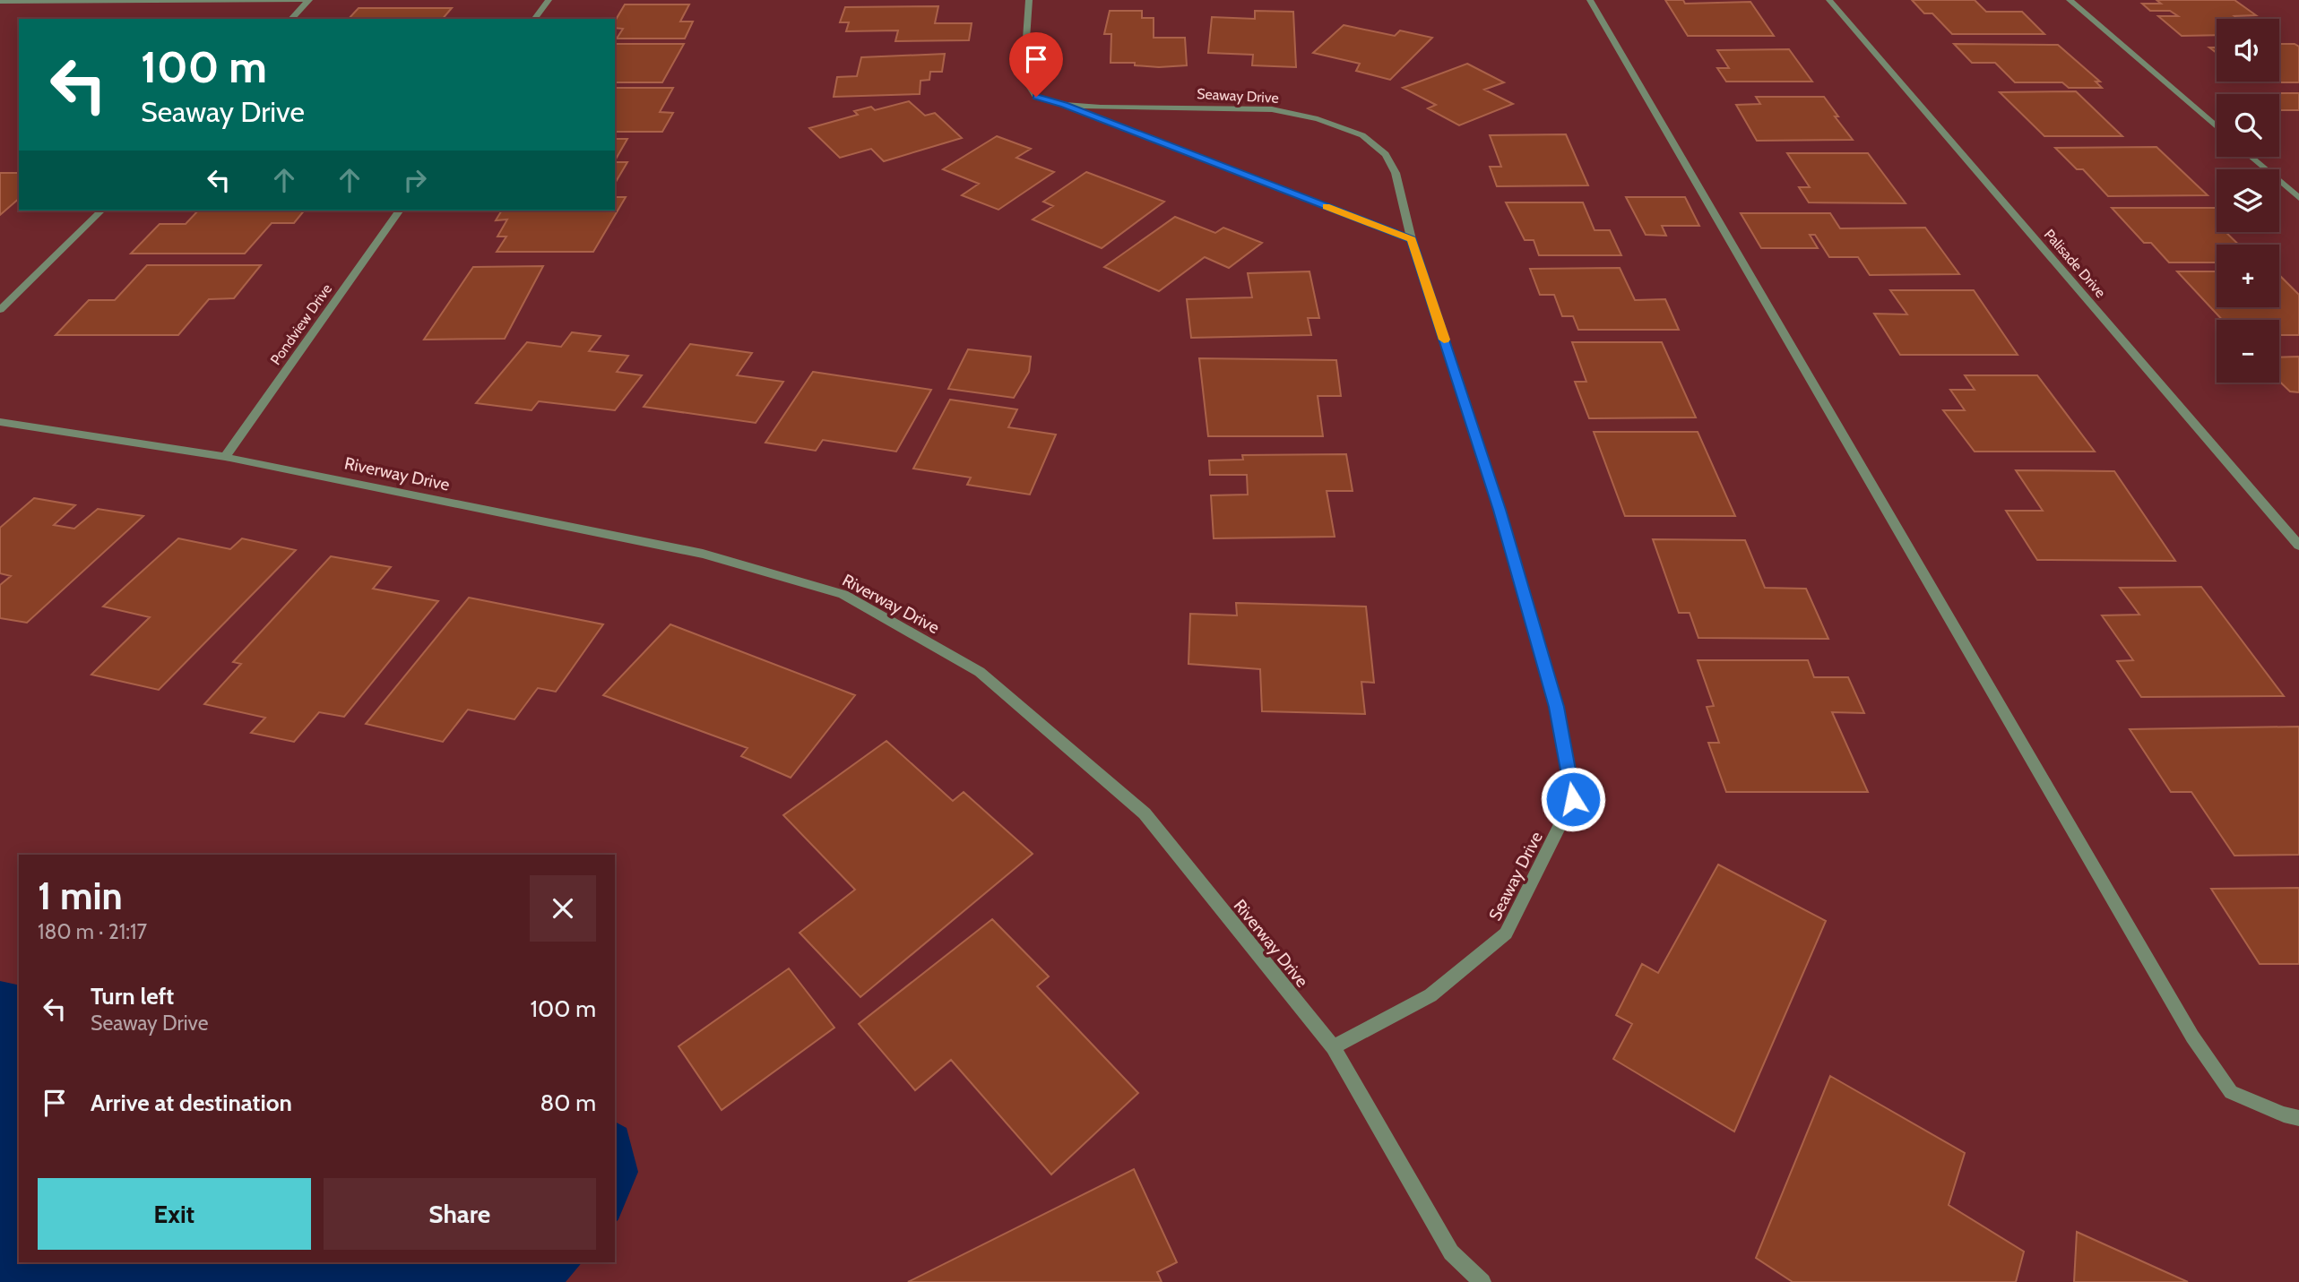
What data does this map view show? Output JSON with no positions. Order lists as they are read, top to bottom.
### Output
{
  "streets": {
    "street": [
      "Seaway Drive",
      "Palisade Drive",
      "Pondview Drive",
      "Riverway Drive"
    ]
  },
  "crossings": [
    ["Seaway Drive", "Riverway Drive"],
    ["Pondview Drive", "Riverway Drive"]
  ],
  "page": {
    "map_buttons": ["+", "−"],
    "turn": ["100 m", "Seaway Drive"],
    "heading": ["1 min", "180 m · 21:17"],
    "list": [
      {
        "name": "Turn left",
        "note": "Seaway Drive",
        "value": "100 m"
      },
      {
        "name": "Arrive at destination",
        "value": "80 m"
      }
    ],
    "buttons": ["Exit", "Share"]
  }
}
